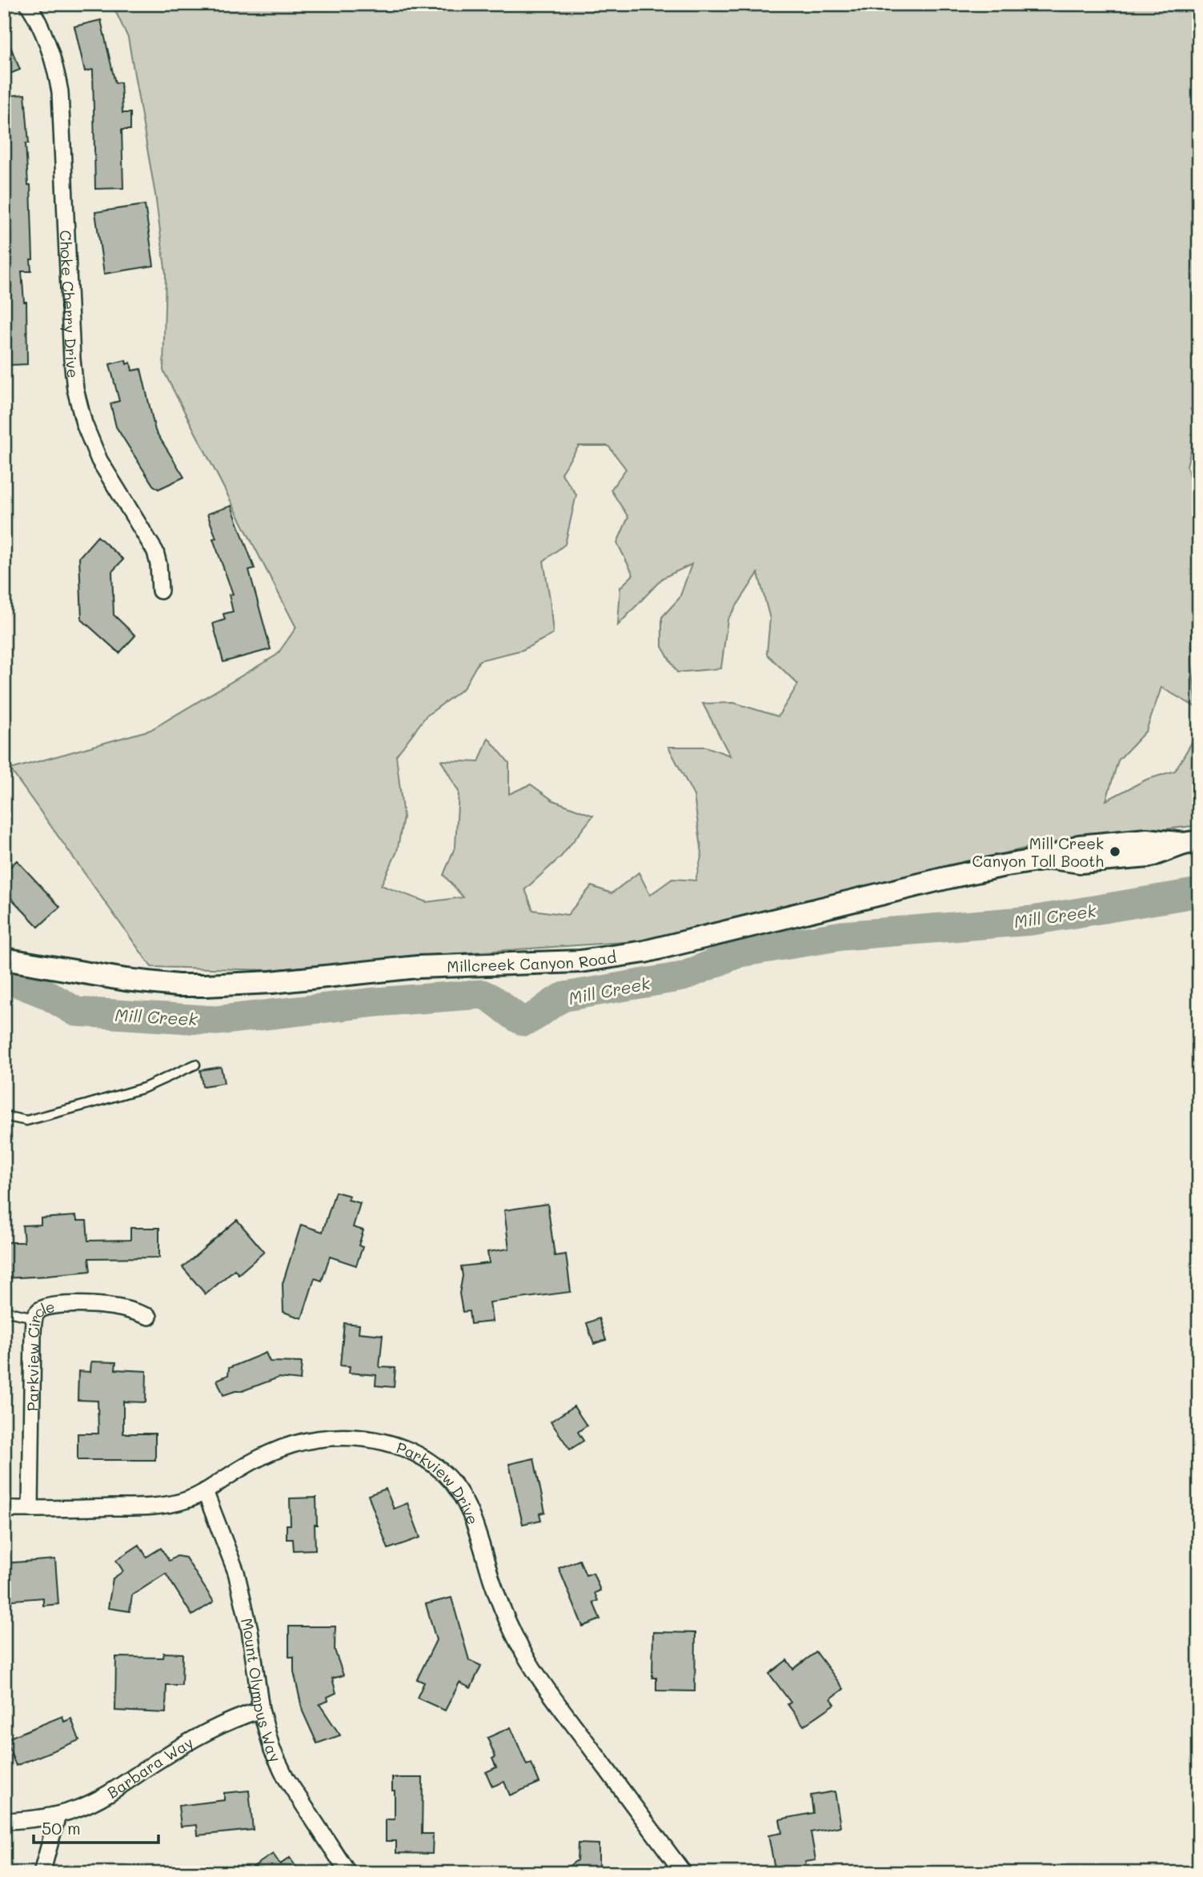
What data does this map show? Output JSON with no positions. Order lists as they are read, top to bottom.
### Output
{
  "streets": {
    "street": [
      "Choke Cherry Drive",
      "Millcreek Canyon Road",
      "Parkview Circle",
      "Parkview Drive",
      "Mount Olympus Way",
      "Barbara Way"
    ]
  },
  "crossings": [
    ["Parkview Circle", "Parkview Drive"],
    ["Parkview Drive", "Mount Olympus Way"],
    ["Mount Olympus Way", "Barbara Way"]
  ],
  "water": ["Mill Creek"],
  "places": ["Mill Creek Canyon Toll Booth"],
  "scale_bar": "50 m"
}
